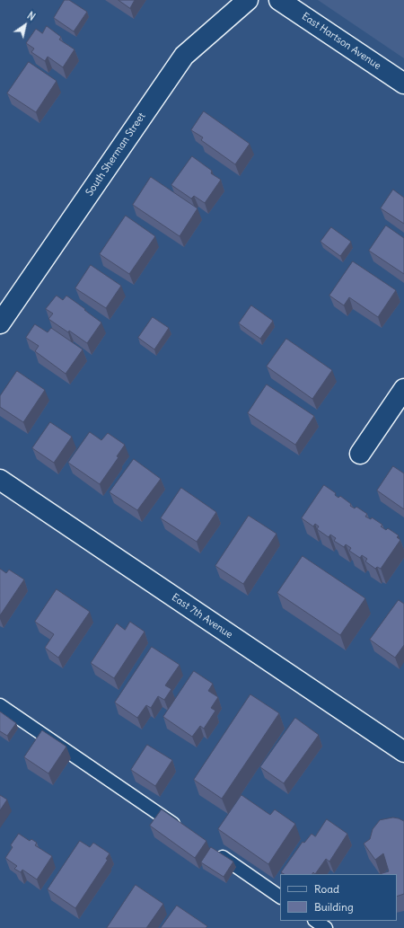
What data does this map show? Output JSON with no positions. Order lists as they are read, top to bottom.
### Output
{
  "streets": {
    "street": ["East Hartson Avenue", "South Sherman Street", "East 7th Avenue"]
  },
  "legend": ["Road", "Building"],
  "north": "top right"
}
